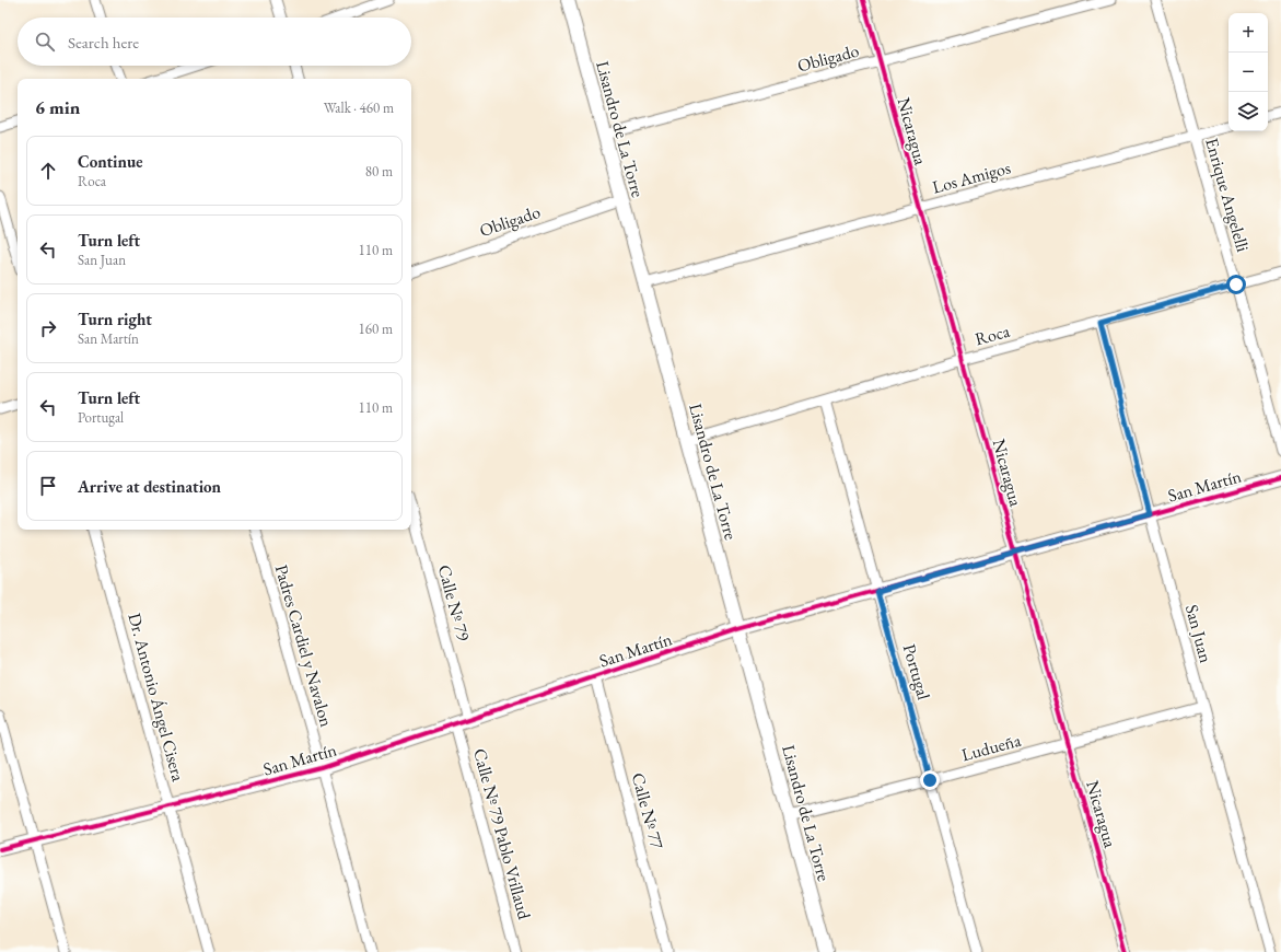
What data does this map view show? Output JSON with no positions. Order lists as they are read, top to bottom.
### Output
{
  "streets": {
    "street": [
      "Obligado",
      "Lisandro de La Torre",
      "Nicaragua",
      "Los Amigos",
      "Enrique Angelelli",
      "Roca",
      "San Martín",
      "Calle Nº 79",
      "San Juan",
      "Padres Cardiel y Navalon",
      "Portugal",
      "Dr. Antonio Ángel Cisera",
      "Ludueña",
      "Calle Nº 77",
      "Calle Nº 79 Pablo Vrillaud"
    ]
  },
  "crossings": [
    ["Obligado", "Lisandro de La Torre"],
    ["Obligado", "Nicaragua"],
    ["Lisandro de La Torre", "Los Amigos"],
    ["Lisandro de La Torre", "Roca"],
    ["Lisandro de La Torre", "San Martín"],
    ["Lisandro de La Torre", "Ludueña"],
    ["Nicaragua", "Los Amigos"],
    ["Nicaragua", "Roca"],
    ["Nicaragua", "San Martín"],
    ["Nicaragua", "Ludueña"],
    ["Los Amigos", "Enrique Angelelli"],
    ["Enrique Angelelli", "Roca"],
    ["Roca", "San Juan"],
    ["Roca", "Portugal"],
    ["San Martín", "Calle Nº 79"],
    ["San Martín", "San Juan"],
    ["San Martín", "Padres Cardiel y Navalon"],
    ["San Martín", "Portugal"],
    ["San Martín", "Dr. Antonio Ángel Cisera"],
    ["San Martín", "Calle Nº 77"],
    ["San Martín", "Calle Nº 79 Pablo Vrillaud"],
    ["Calle Nº 79", "Calle Nº 79 Pablo Vrillaud"],
    ["San Juan", "Ludueña"],
    ["Portugal", "Ludueña"]
  ],
  "page": {
    "map_buttons": ["+", "−"],
    "search": "Search here",
    "heading": ["6 min", "Walk · 460 m"],
    "list": [
      ["Continue", "Roca", "80 m"],
      ["Turn left", "San Juan", "110 m"],
      ["Turn right", "San Martín", "160 m"],
      ["Turn left", "Portugal", "110 m"],
      "Arrive at destination"
    ]
  }
}
